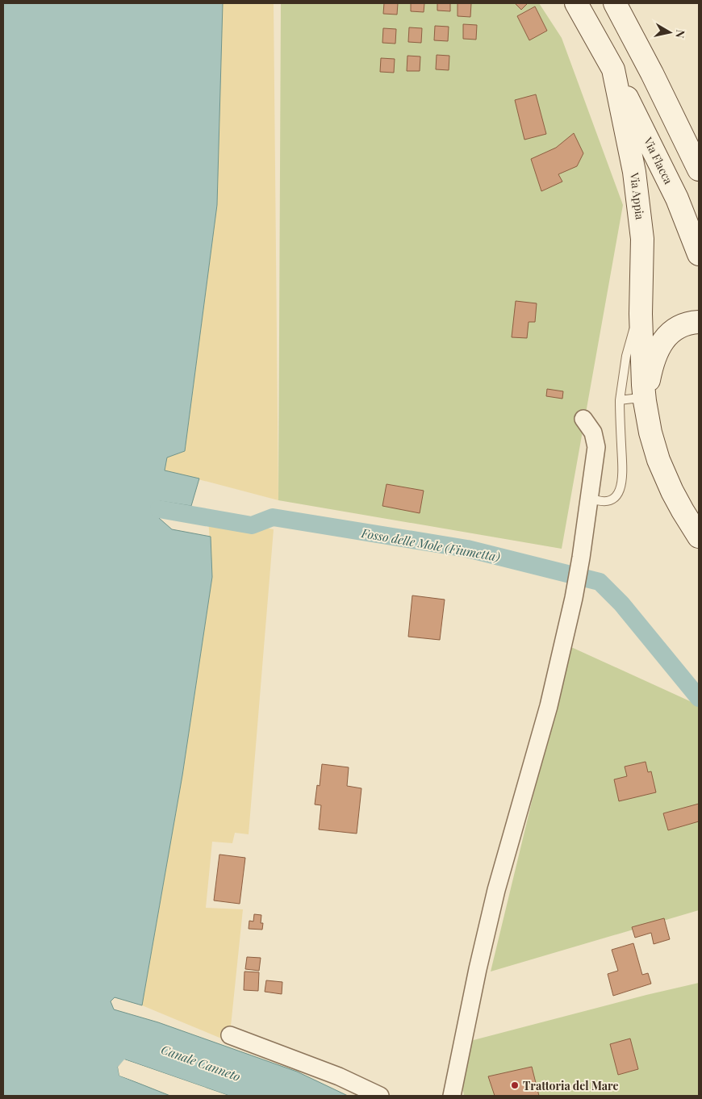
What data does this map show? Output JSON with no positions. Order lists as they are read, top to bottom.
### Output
{
  "streets": {
    "main road": ["Via Flacca", "Via Appia"]
  },
  "crossings": [
    ["Via Flacca", "Via Appia"]
  ],
  "water": ["Fosso delle Mole (Fiumetta)", "Canale Canneto"],
  "places": ["Trattoria del Mare"],
  "north": "right"
}
